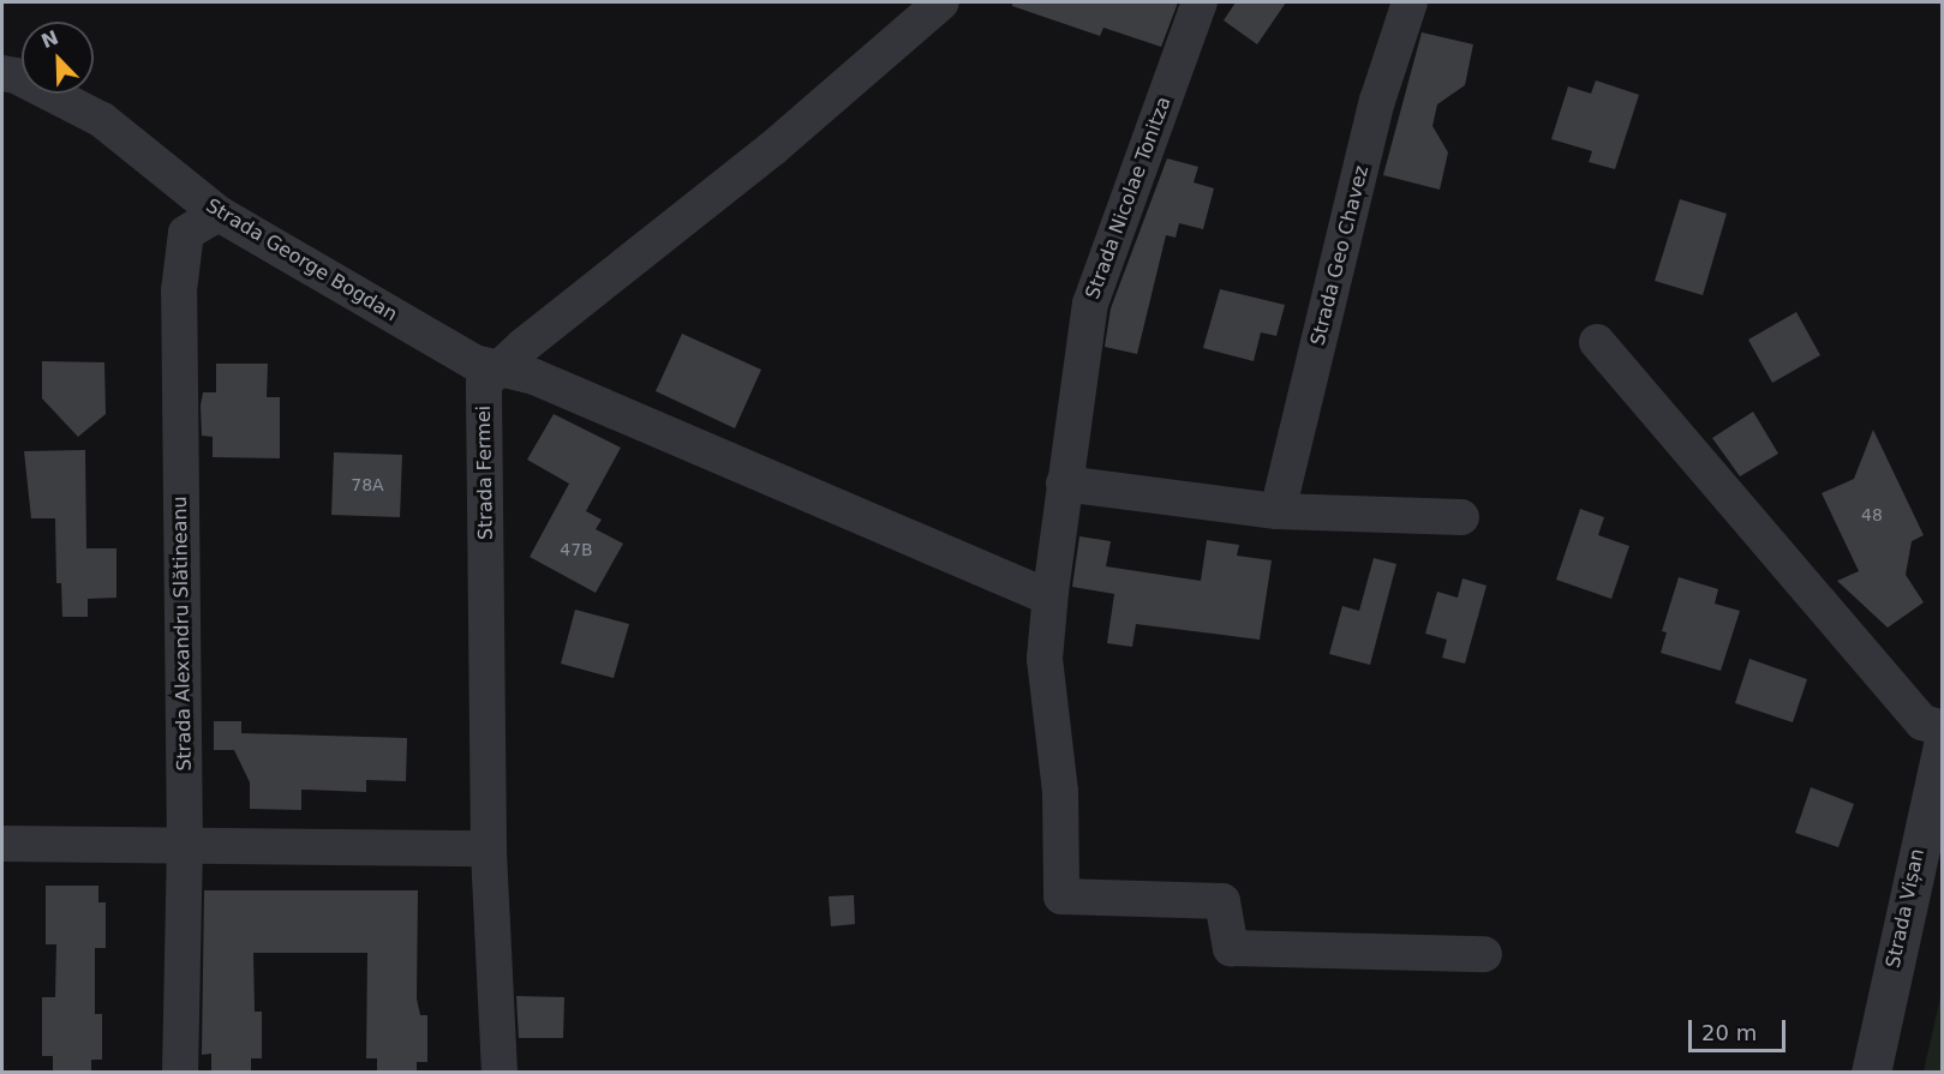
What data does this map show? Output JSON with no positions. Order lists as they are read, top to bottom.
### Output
{
  "streets": {
    "street": [
      "Strada Nicolae Tonitza",
      "Strada Geo Chavez",
      "Strada George Bogdan",
      "Strada Fermei",
      "Strada Alexandru Slătineanu",
      "Strada Vișan"
    ]
  },
  "crossings": [
    ["Strada Nicolae Tonitza", "Strada George Bogdan"],
    ["Strada George Bogdan", "Strada Fermei"],
    ["Strada George Bogdan", "Strada Alexandru Slătineanu"]
  ],
  "house_numbers": ["78A", "48", "47B"],
  "scale_bar": "20 m",
  "north": "top left"
}
